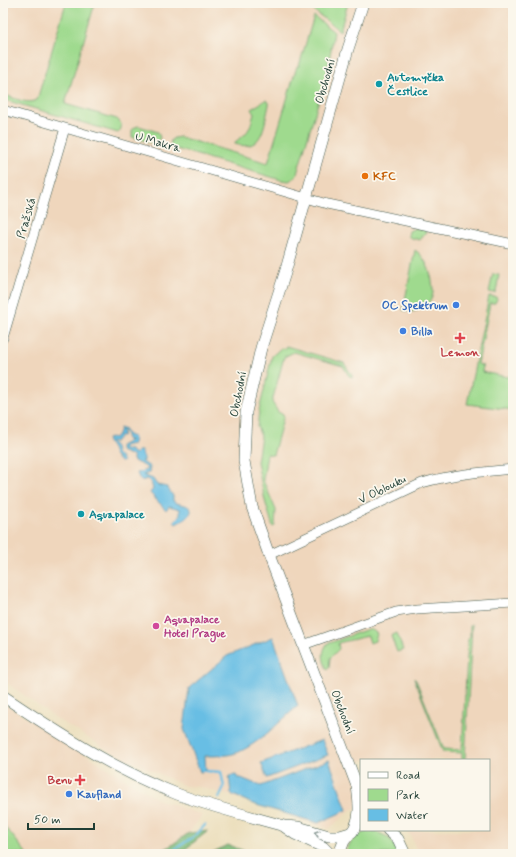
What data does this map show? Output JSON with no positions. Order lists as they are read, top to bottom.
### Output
{
  "streets": {
    "street": [
      "Obchodní",
      "U Makra",
      "Pražská",
      "V Oblouku"
    ]
  },
  "crossings": [
    ["Obchodní", "U Makra"],
    ["Obchodní", "V Oblouku"],
    ["U Makra", "Pražská"]
  ],
  "places": {
    "other": [
      "Automyčka Čestlice",
      "KFC",
      "OC Spektrum",
      "Billa",
      "Aquapalace",
      "Aquapalace Hotel Prague",
      "Kaufland"
    ],
    "health": ["Lemon", "Benu"]
  },
  "legend": ["Road", "Park", "Water"],
  "scale_bar": "50 m"
}
